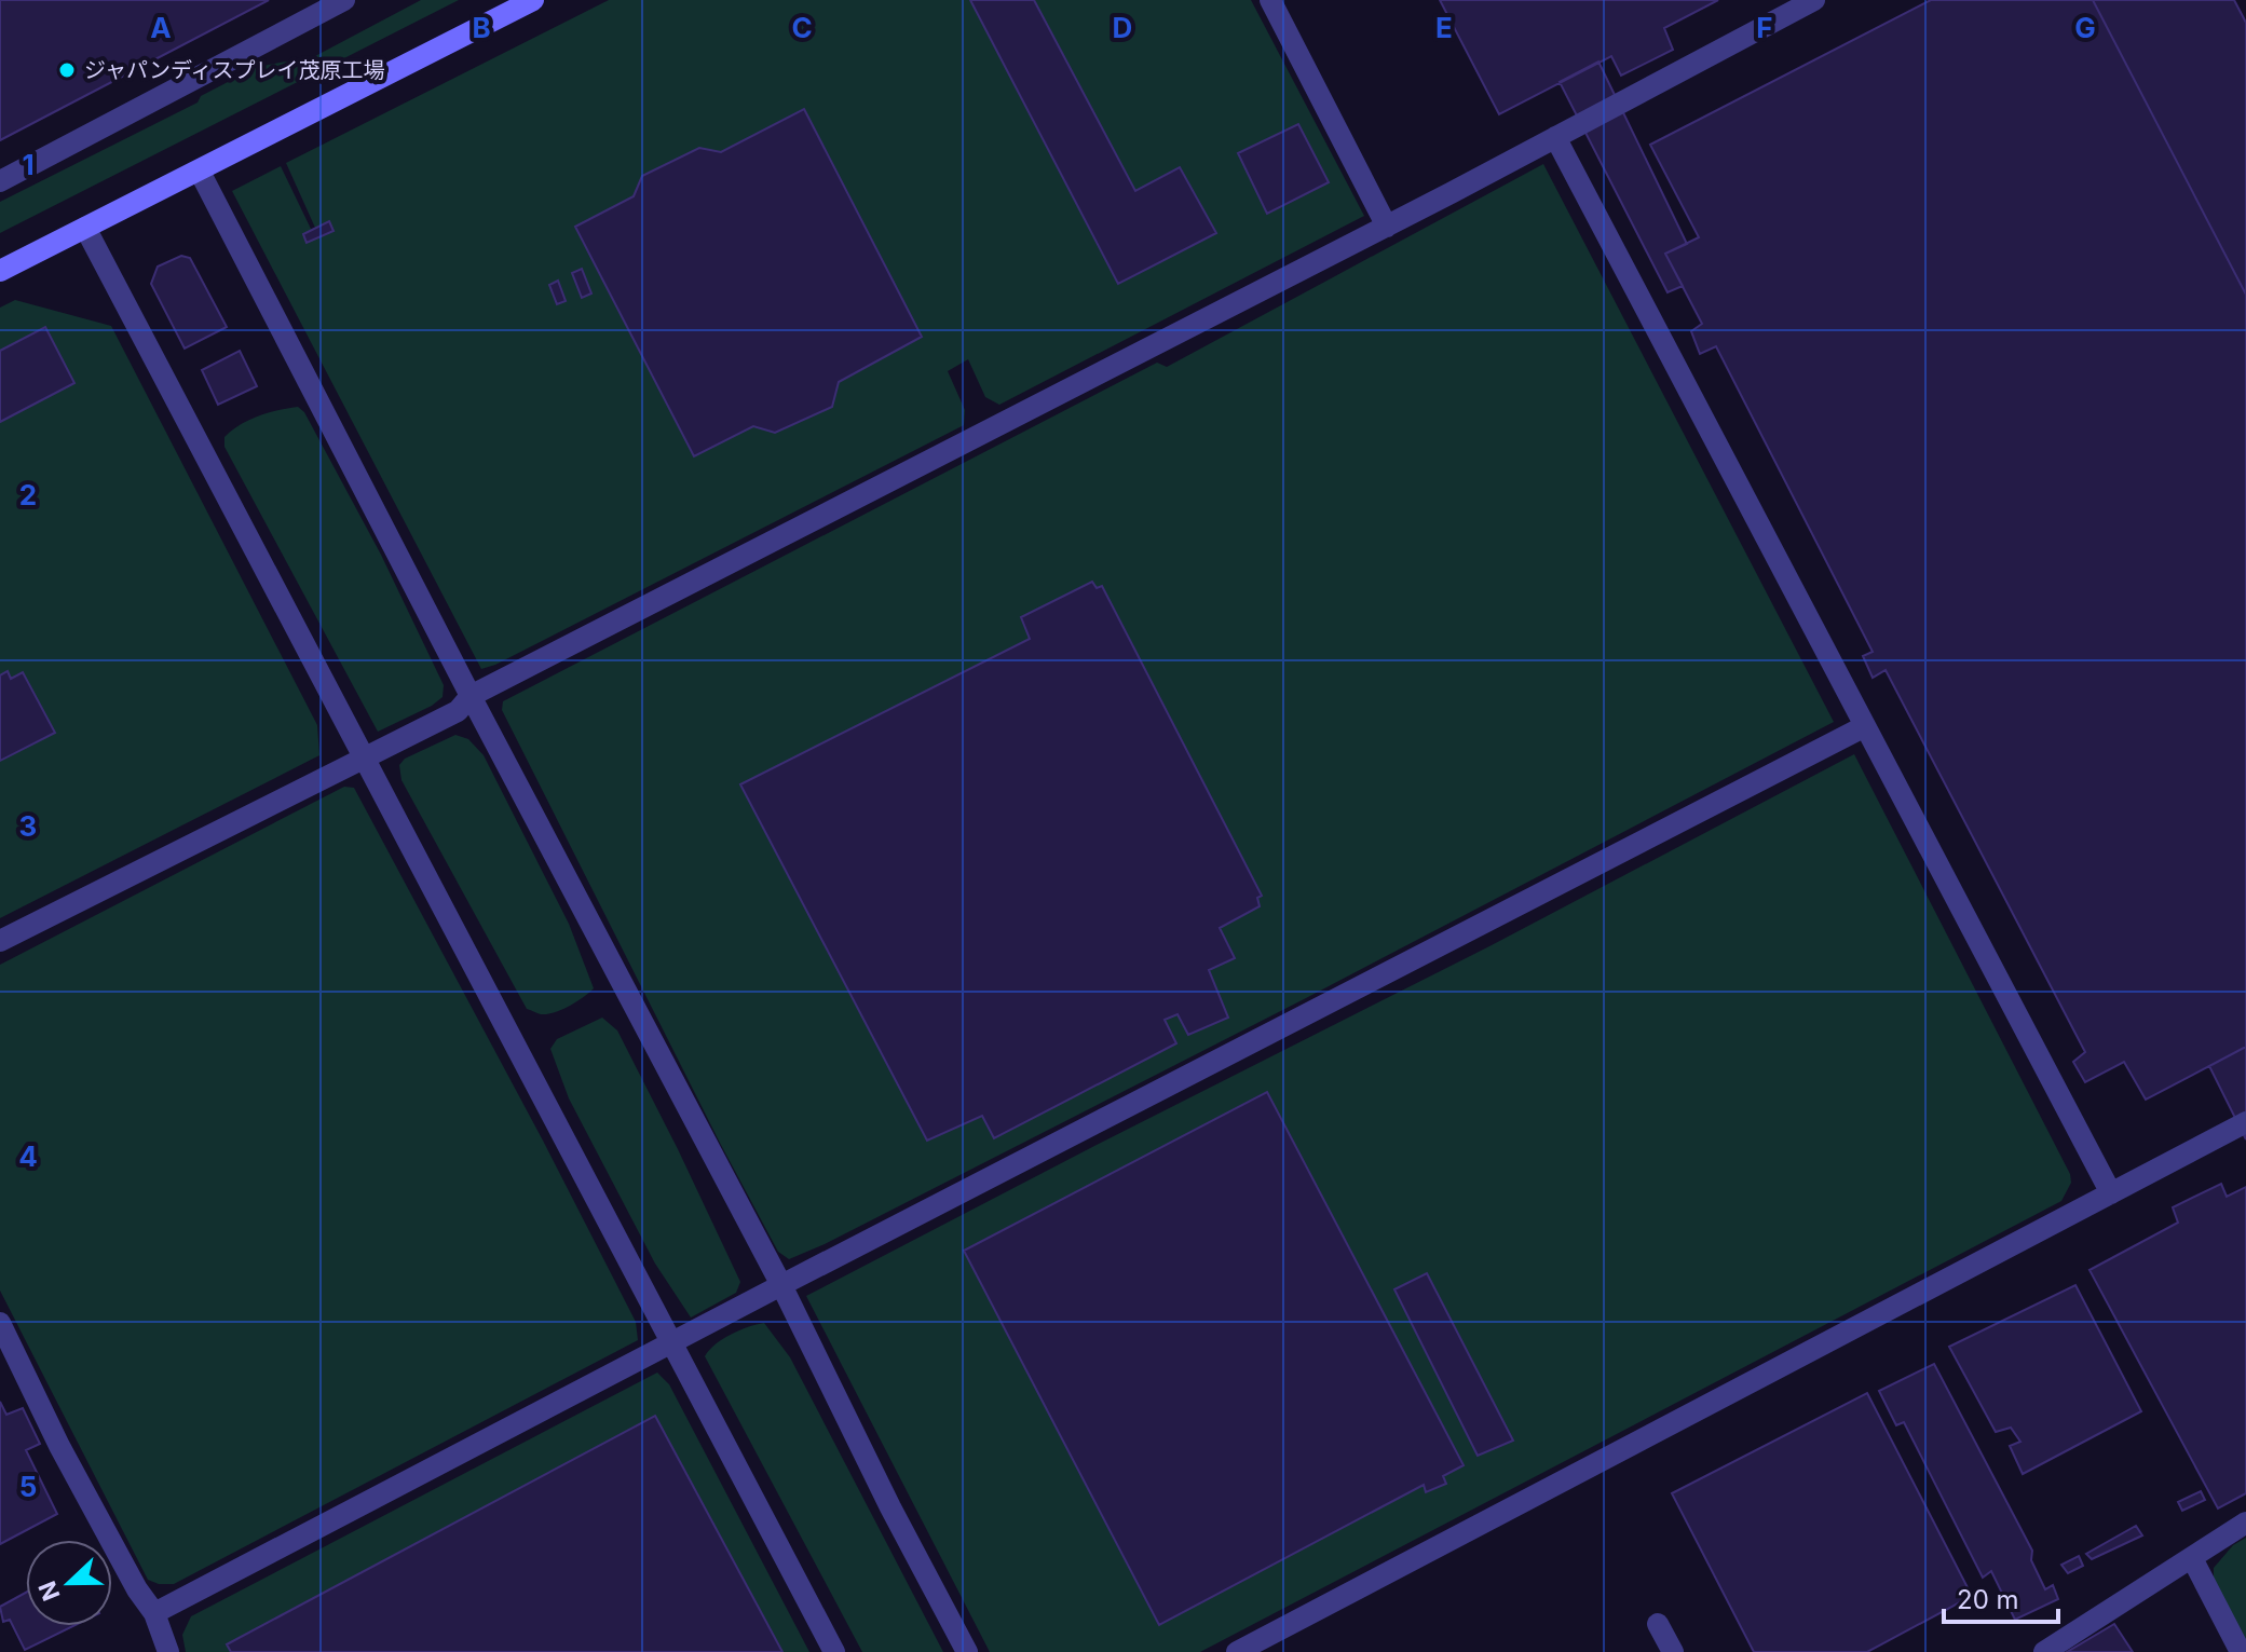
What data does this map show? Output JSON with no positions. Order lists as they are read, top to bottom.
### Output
{
  "places": ["ジャパンディスプレイ茂原工場"],
  "scale_bar": "20 m",
  "north": "left",
  "grid": {
    "columns": [
      "A",
      "B",
      "C",
      "D",
      "E",
      "F",
      "G"
    ],
    "rows": [
      "1",
      "2",
      "3",
      "4",
      "5"
    ]
  }
}
